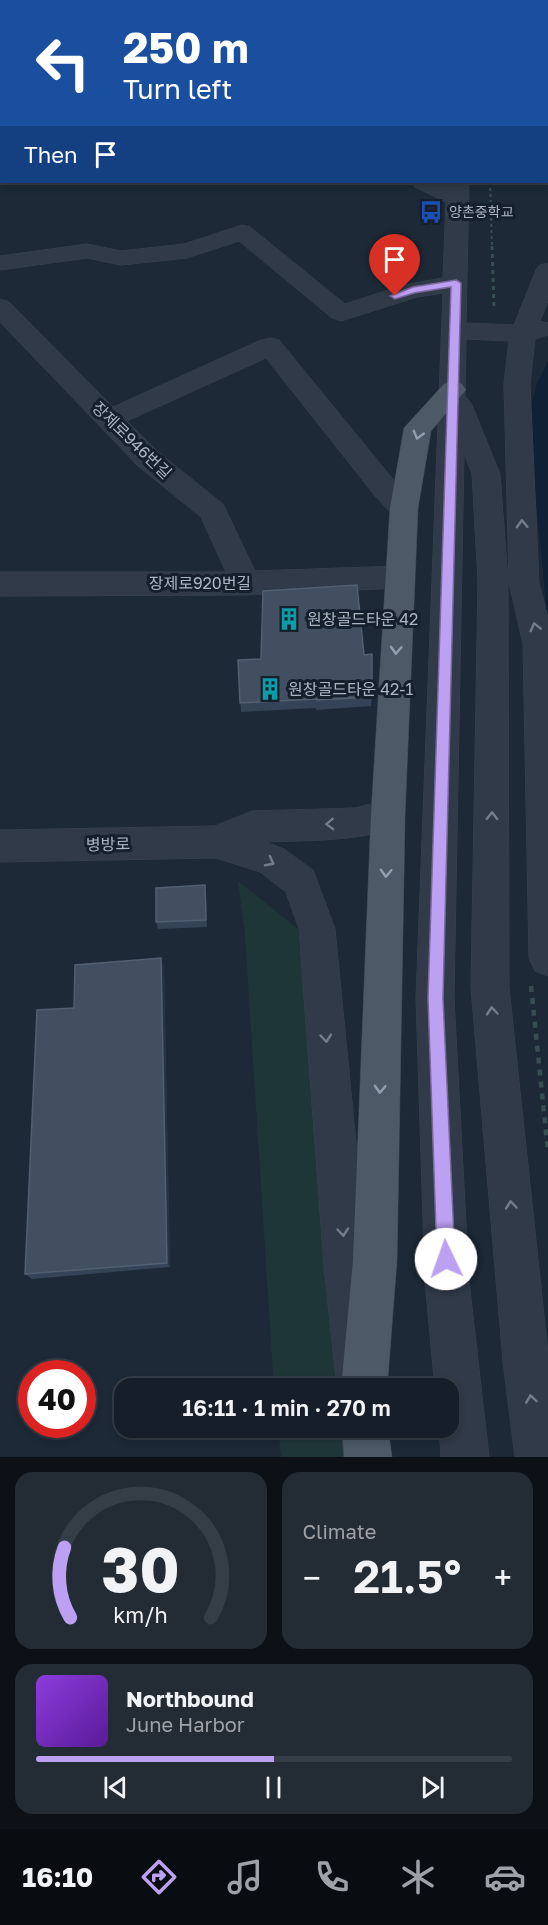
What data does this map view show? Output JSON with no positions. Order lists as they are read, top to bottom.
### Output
{
  "streets": {
    "street": ["장제로946번길", "장제로920번길", "병방로"]
  },
  "crossings": [
    ["장제로946번길", "장제로920번길"]
  ],
  "places": {
    "bus stop": ["양촌중학교"],
    "building": ["원창골드타운 42", "원창골드타운 42-1"]
  },
  "page": {
    "turn": ["250 m", "Turn left"],
    "then": "Then",
    "limit": "40",
    "trip": "16:11 · 1 min · 270 m",
    "tile": "Climate",
    "heat": ["−", "21.5°", "+"],
    "song": ["Northbound", "June Harbor"],
    "tabs": "16:10",
    "gauge": ["30", "km/h"]
  }
}
